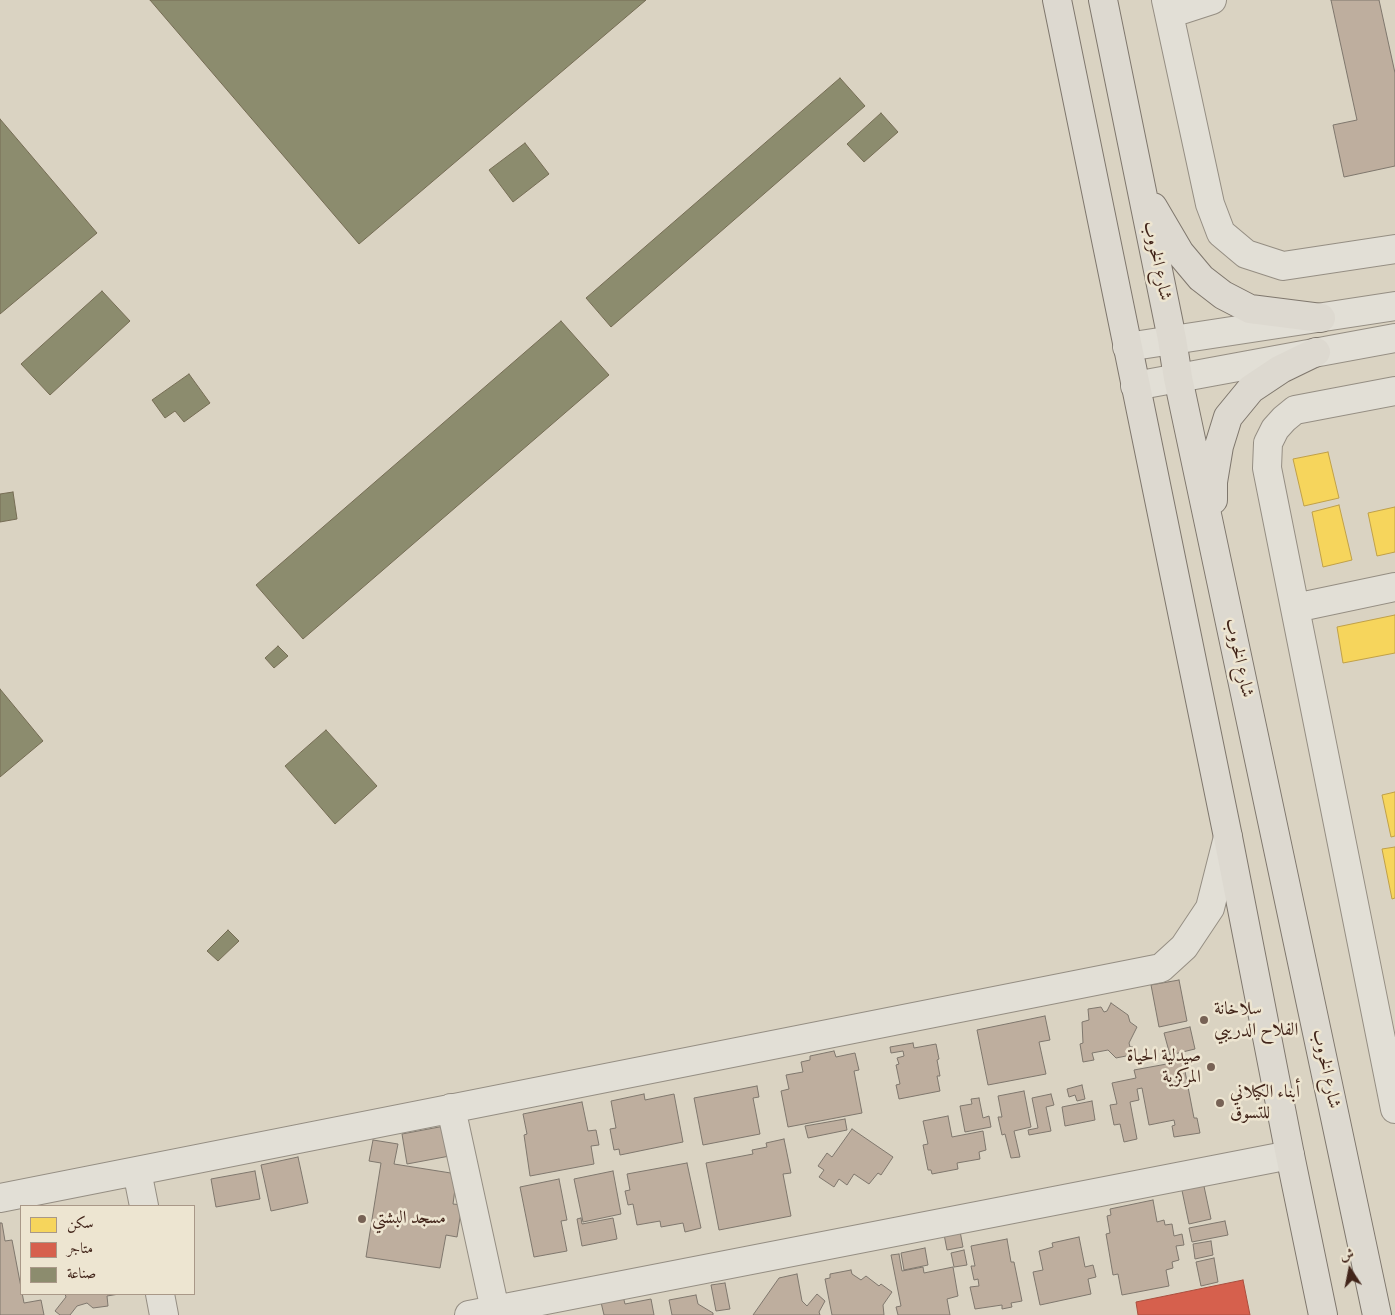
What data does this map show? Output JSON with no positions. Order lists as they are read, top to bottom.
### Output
{
  "streets": {
    "main road": ["شارع الخروب"]
  },
  "places": [
    "سلاخانة الفلاح الدريبي",
    "صيدلية الحياة المركزية",
    "أبناء الكيلاني للتسوق",
    "مسجد البشتي"
  ],
  "legend": ["سكن", "متاجر", "صناعة"],
  "north": "top"
}
